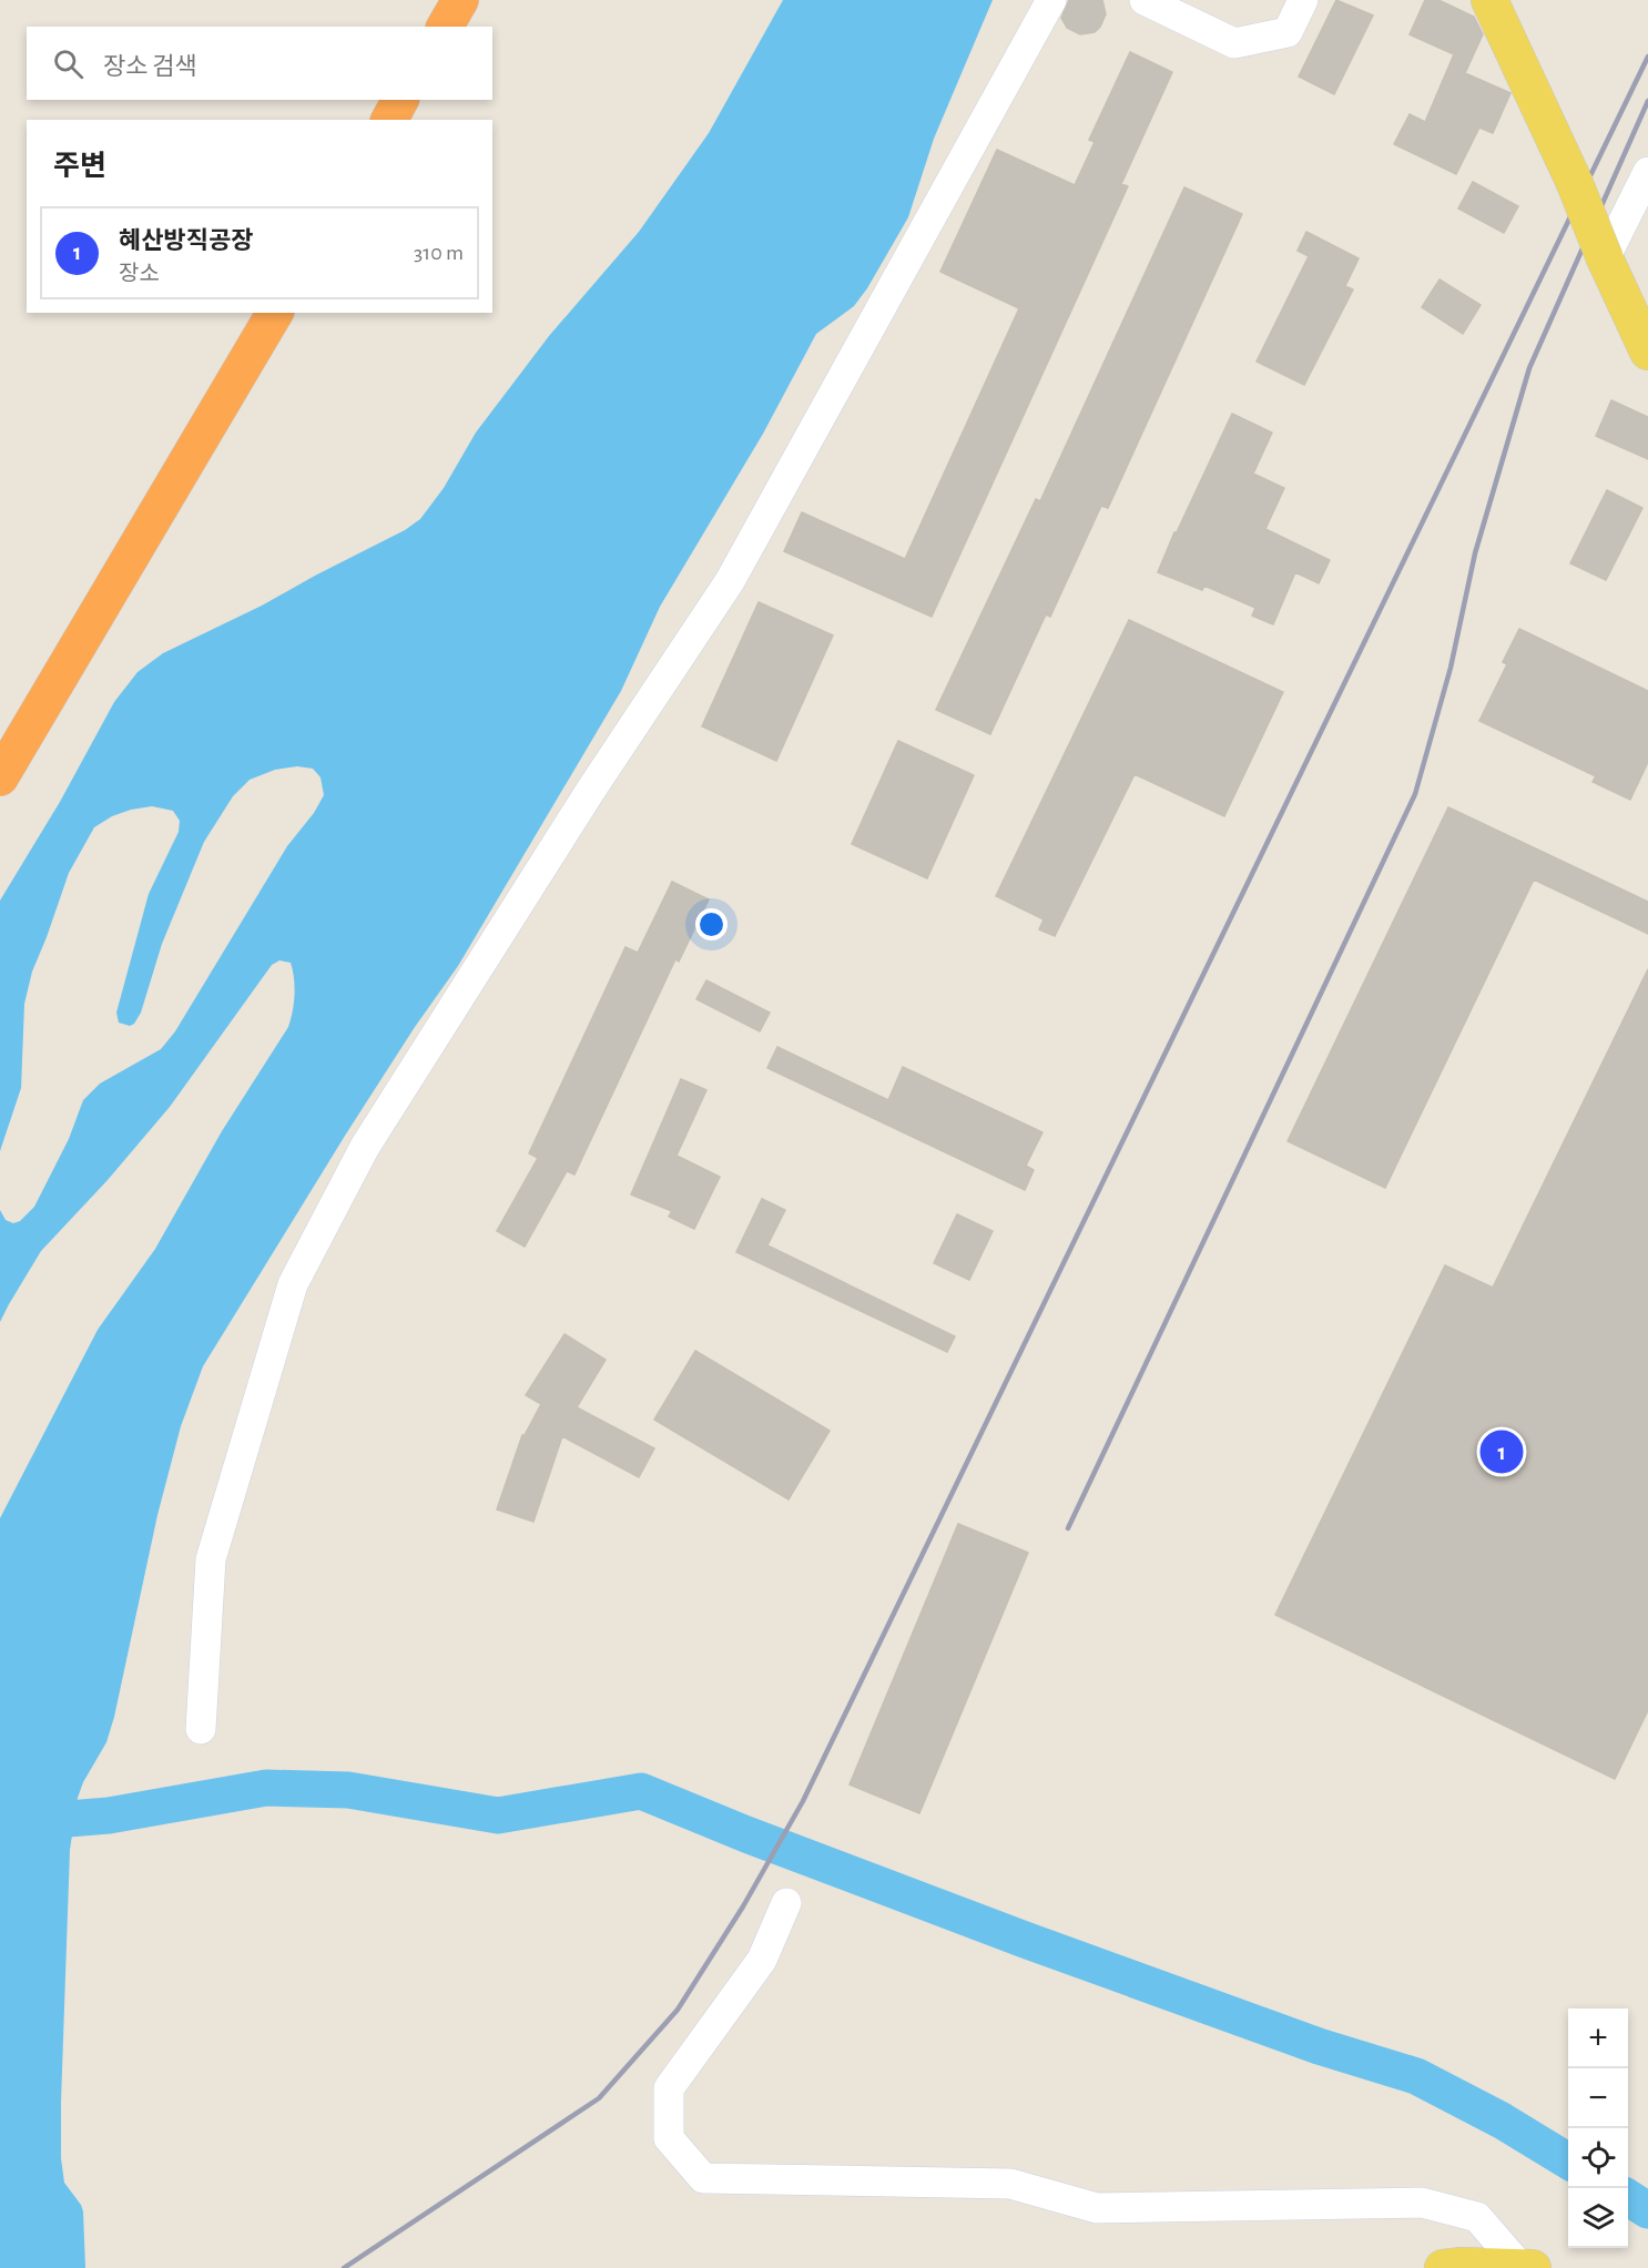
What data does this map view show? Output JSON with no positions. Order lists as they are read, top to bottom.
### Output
{
  "page": {
    "search": "장소 검색",
    "heading": "주변",
    "list": [
      {
        "mark": "1",
        "name": "혜산방직공장",
        "note": "장소",
        "value": "310 m"
      }
    ],
    "pins": "1",
    "map_buttons": ["+", "−"]
  }
}
